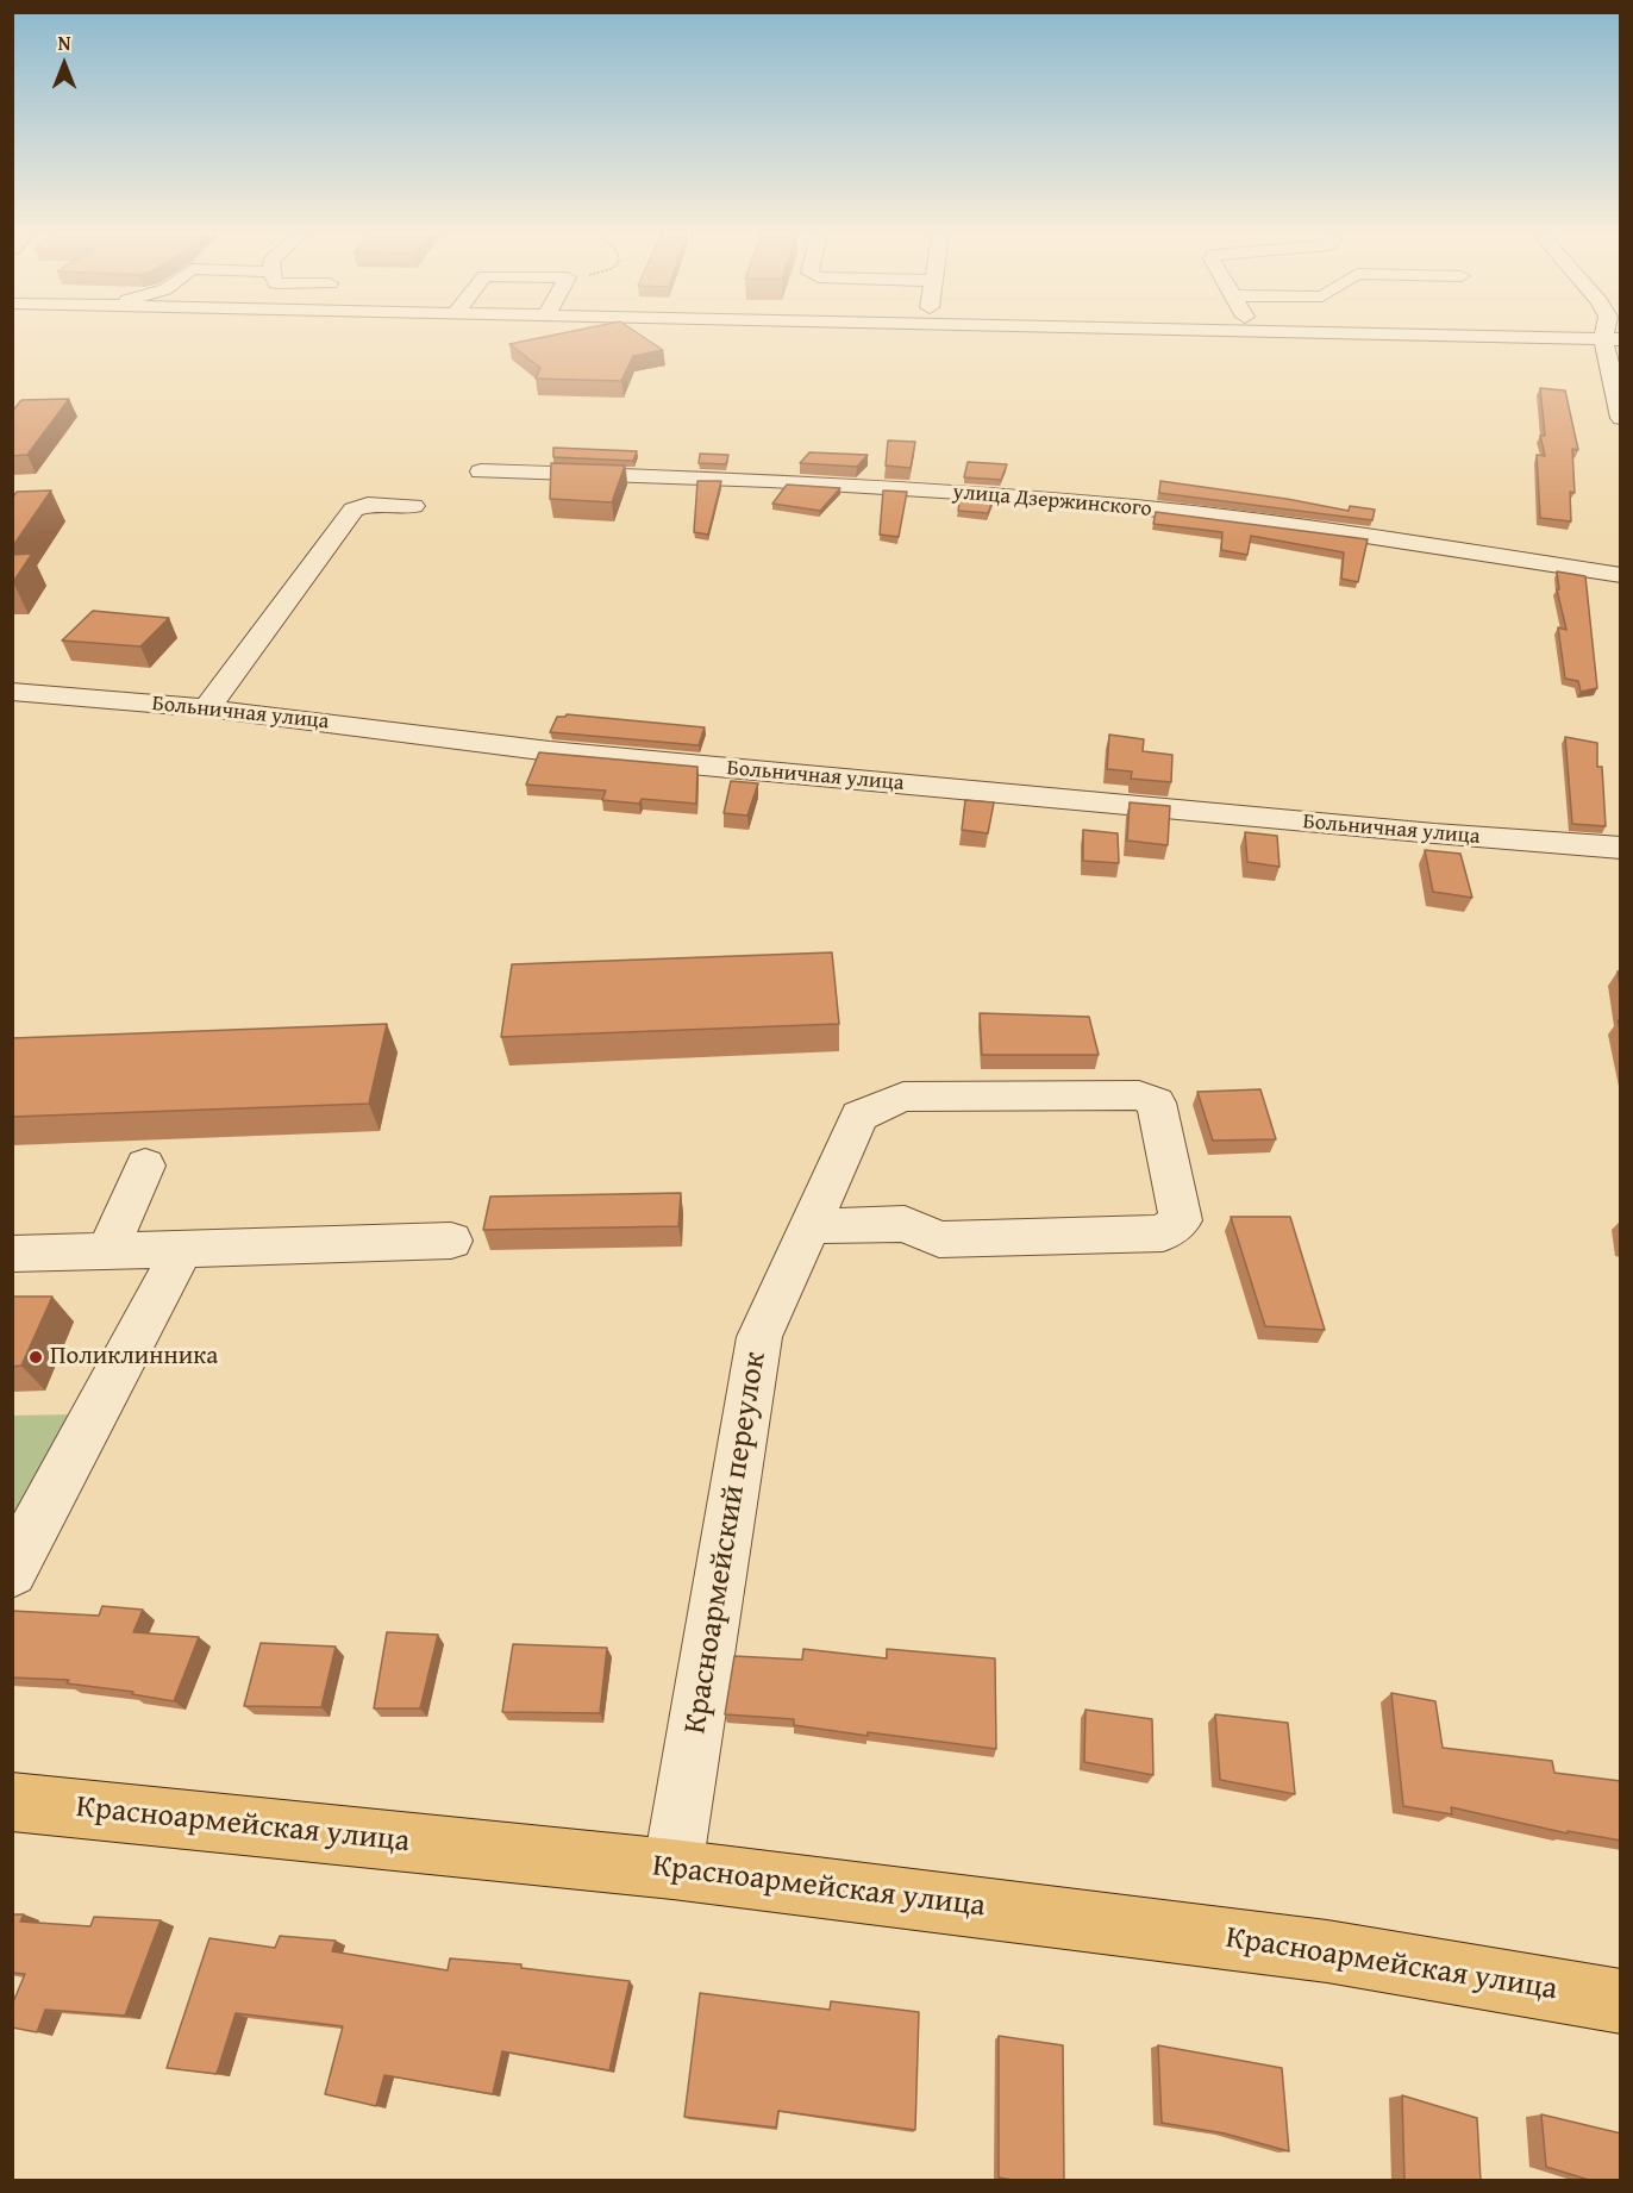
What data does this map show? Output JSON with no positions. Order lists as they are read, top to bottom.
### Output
{
  "streets": {
    "main road": ["Красноармейская улица"],
    "street": ["улица Дзержинского", "Больничная улица", "Красноармейский переулок"]
  },
  "crossings": [
    ["Красноармейский переулок", "Красноармейская улица"]
  ],
  "places": ["Поликлинника"],
  "north": "top"
}
